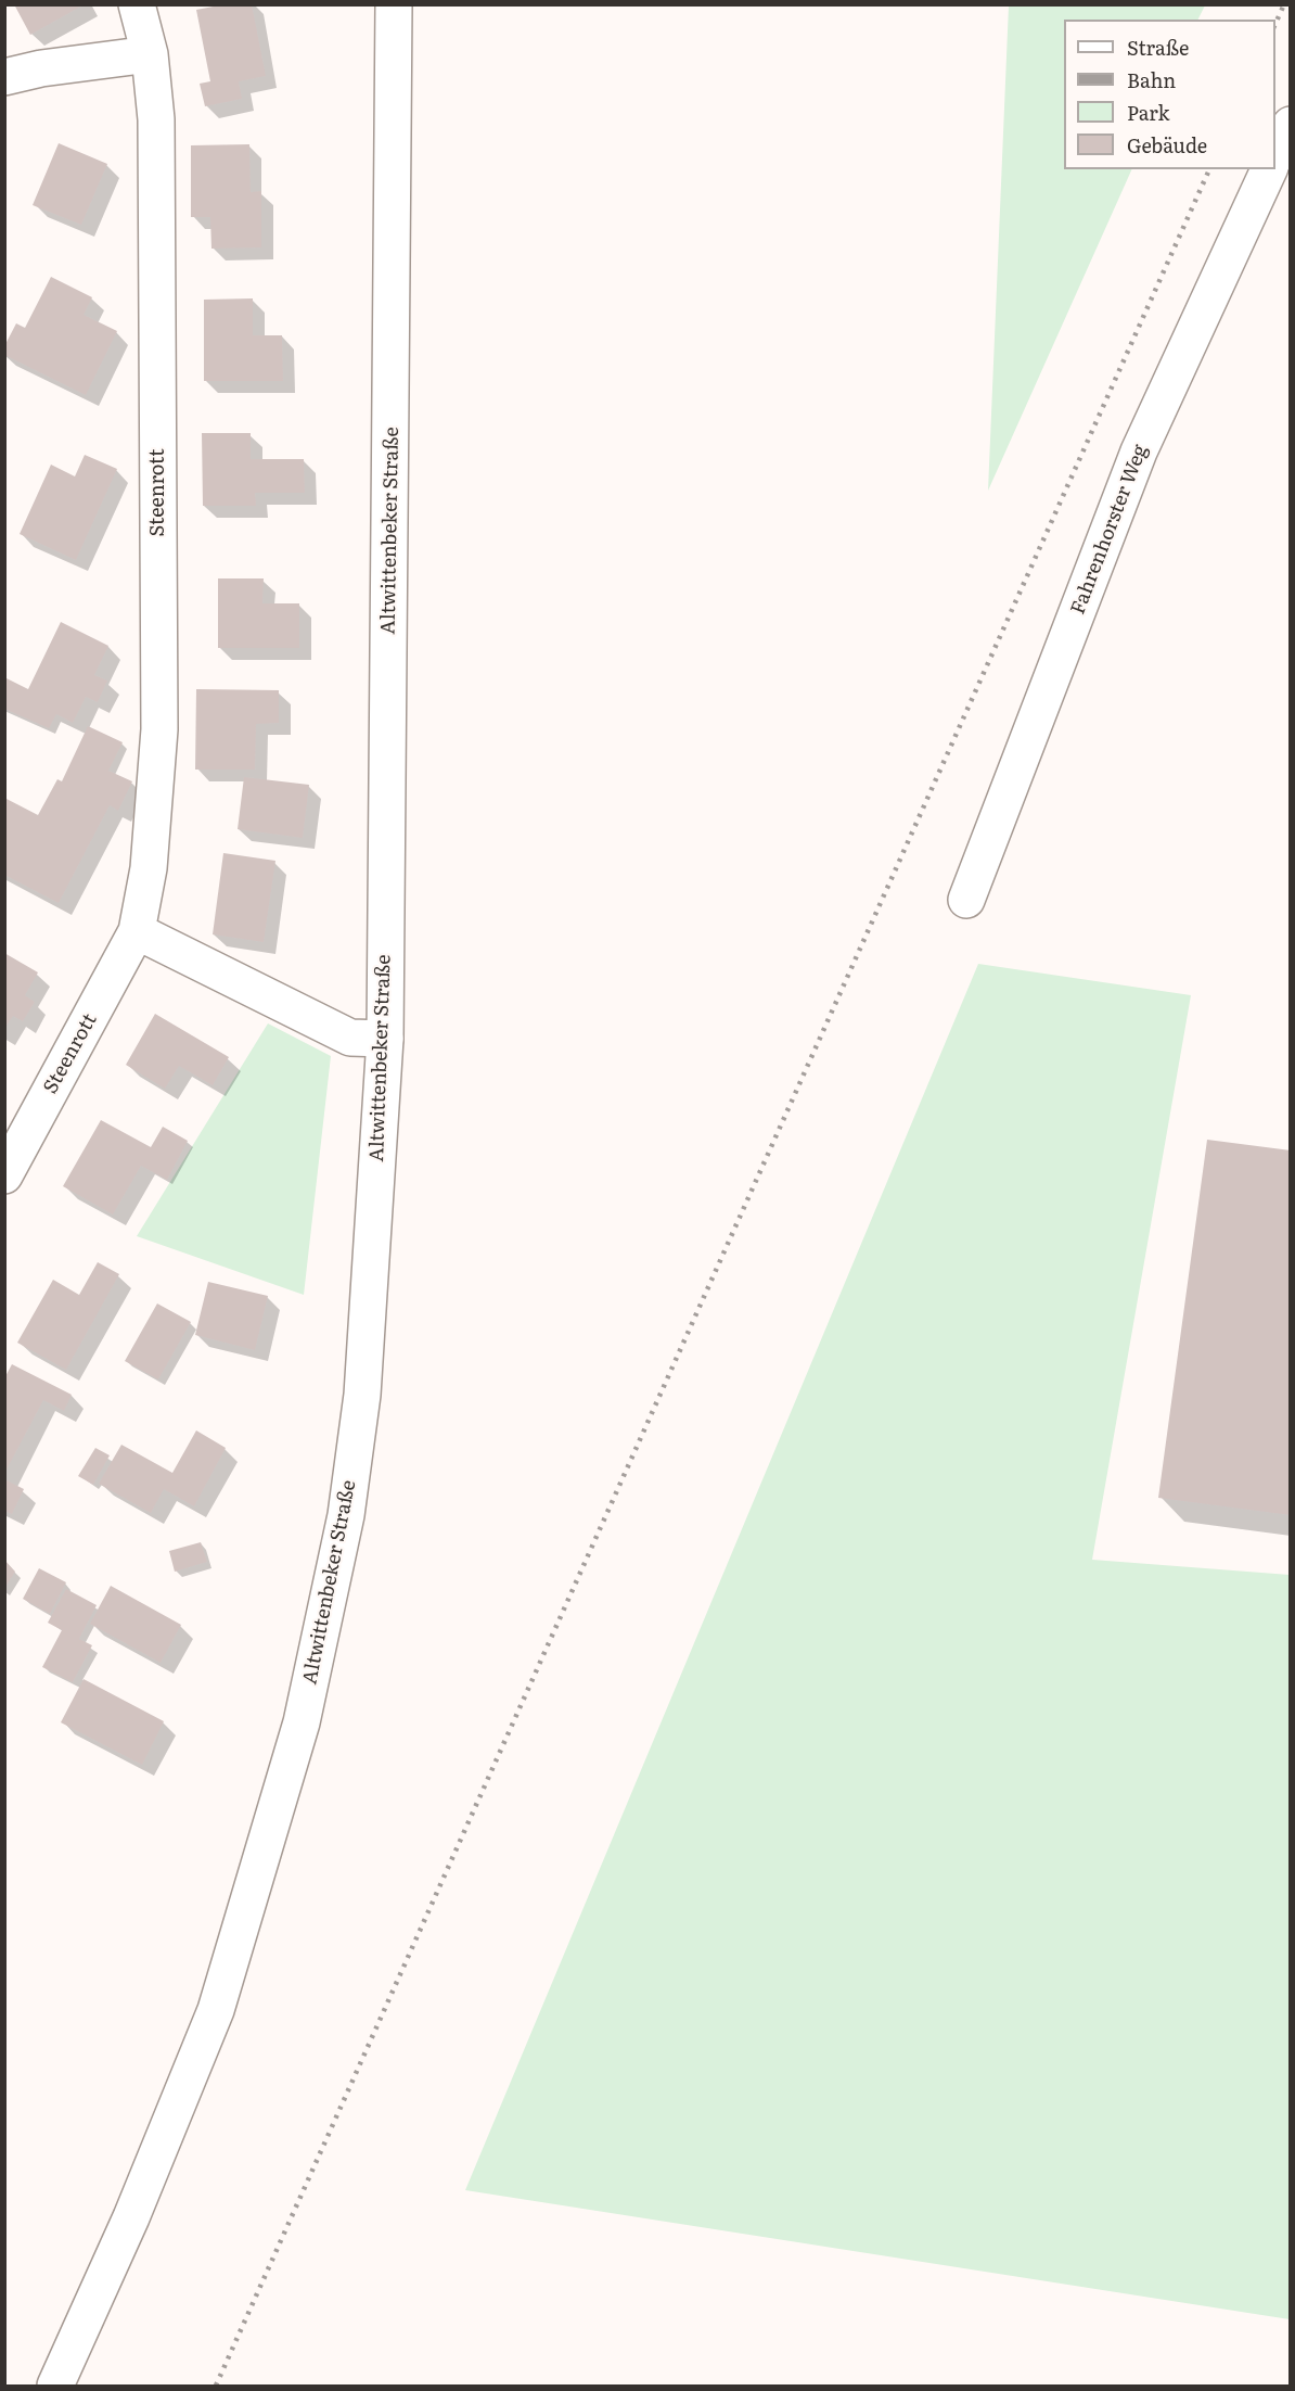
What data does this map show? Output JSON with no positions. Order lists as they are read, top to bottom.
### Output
{
  "streets": {
    "street": ["Steenrott", "Fahrenhorster Weg", "Altwittenbeker Straße"]
  },
  "legend": [
    "Straße",
    "Bahn",
    "Park",
    "Gebäude"
  ]
}
